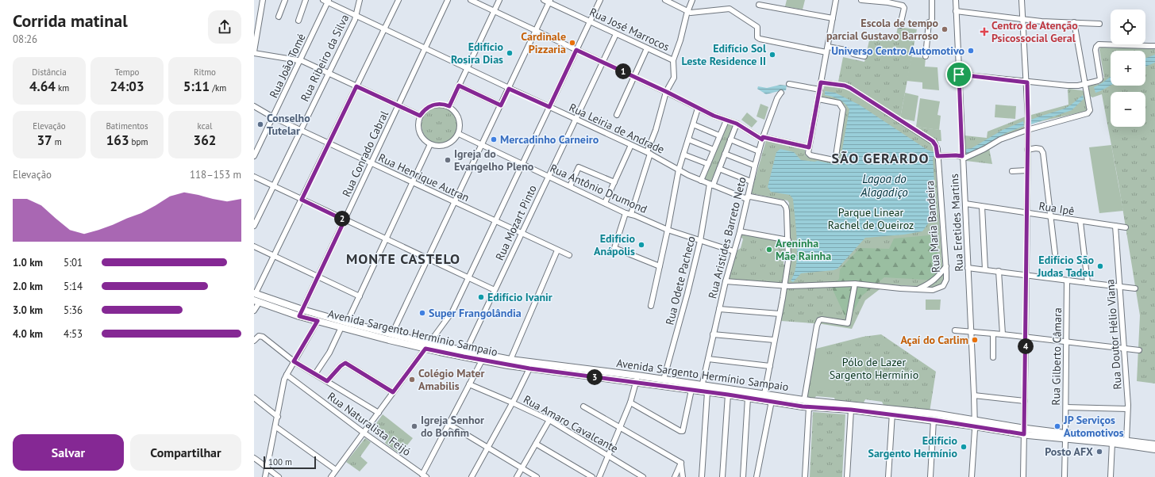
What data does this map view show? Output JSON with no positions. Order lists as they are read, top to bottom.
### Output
{
  "streets": {
    "main road": ["Avenida Sargento Hermínio Sampaio"],
    "street": [
      "Rua José Marrocos",
      "Rua Ribeiro da Silva",
      "Rua João Tomé",
      "Rua Leiria de Andrade",
      "Rua Conrado Cabral",
      "Rua Henrique Autran",
      "Rua Antônio Drumond",
      "Rua Ipê",
      "Rua Mozart Pinto",
      "Rua Eretides Martins",
      "Rua Maria Bandeira",
      "Rua Aristides Barreto Neto",
      "Rua Odete Pacheco",
      "Rua Doutor Hélio Viana",
      "Rua Gilberto Câmara",
      "Rua Naturalista Feijó",
      "Rua Amaro Cavalcante"
    ]
  },
  "crossings": [
    ["Rua José Marrocos", "Rua Mozart Pinto"],
    ["Rua Ribeiro da Silva", "Rua Leiria de Andrade"],
    ["Rua Ribeiro da Silva", "Rua Henrique Autran"],
    ["Rua João Tomé", "Rua Leiria de Andrade"],
    ["Rua João Tomé", "Rua Henrique Autran"],
    ["Rua Leiria de Andrade", "Rua Conrado Cabral"],
    ["Rua Leiria de Andrade", "Rua Mozart Pinto"],
    ["Rua Leiria de Andrade", "Rua Aristides Barreto Neto"],
    ["Rua Leiria de Andrade", "Rua Odete Pacheco"],
    ["Rua Conrado Cabral", "Rua Henrique Autran"],
    ["Rua Conrado Cabral", "Avenida Sargento Hermínio Sampaio"],
    ["Rua Henrique Autran", "Rua Mozart Pinto"],
    ["Rua Antônio Drumond", "Rua Mozart Pinto"],
    ["Rua Antônio Drumond", "Rua Aristides Barreto Neto"],
    ["Rua Antônio Drumond", "Rua Odete Pacheco"],
    ["Rua Ipê", "Rua Eretides Martins"],
    ["Rua Ipê", "Rua Doutor Hélio Viana"],
    ["Rua Mozart Pinto", "Avenida Sargento Hermínio Sampaio"],
    ["Rua Eretides Martins", "Avenida Sargento Hermínio Sampaio"],
    ["Rua Aristides Barreto Neto", "Avenida Sargento Hermínio Sampaio"],
    ["Rua Odete Pacheco", "Avenida Sargento Hermínio Sampaio"],
    ["Avenida Sargento Hermínio Sampaio", "Rua Doutor Hélio Viana"],
    ["Avenida Sargento Hermínio Sampaio", "Rua Gilberto Câmara"]
  ],
  "districts": ["SÃO GERARDO", "MONTE CASTELO"],
  "water": ["Lagoa do Alagadiço"],
  "parks": ["Parque Linear Rachel de Queiroz", "Pólo de Lazer Sargento Hermínio"],
  "places": {
    "other": [
      "Escola de tempo parcial Gustavo Barroso",
      "Cardinale Pizzaria",
      "Universo Centro Automotivo",
      "Edifício Rosira Dias",
      "Edifício Sol Leste Residence II",
      "Conselho Tutelar",
      "Mercadinho Carneiro",
      "Igreja do Evangelho Pleno",
      "Edifício Anápolis",
      "Areninha Mãe Rainha",
      "Edifício São Judas Tadeu",
      "Edifício Ivanir",
      "Super Frangolândia",
      "Açaí do Carlim",
      "Colégio Mater Amabilis",
      "Igreja Senhor do Bonfim",
      "JP Serviços Automotivos",
      "Edifício Sargento Hermínio",
      "Posto AFX"
    ],
    "health": ["Centro de Atenção Psicossocial Geral"]
  },
  "scale_bar": "100 m",
  "page": {
    "heading": ["Corrida matinal", "08:26"],
    "map_buttons": ["+", "−"],
    "stats": [
      ["Distância", "4.64 km"],
      ["Tempo", "24:03"],
      ["Ritmo", "5:11 /km"],
      ["Elevação", "37 m"],
      ["Batimentos", "163 bpm"],
      ["kcal", "362"]
    ],
    "pins": [
      "1",
      "2",
      "4",
      "3"
    ],
    "chart": ["Elevação", "118–153 m"],
    "list": [
      {
        "name": "1.0 km",
        "note": "5:01"
      },
      {
        "name": "2.0 km",
        "note": "5:14"
      },
      {
        "name": "3.0 km",
        "note": "5:36"
      },
      {
        "name": "4.0 km",
        "note": "4:53"
      }
    ],
    "buttons": ["Salvar", "Compartilhar"],
    "scale": "100 m"
  }
}
